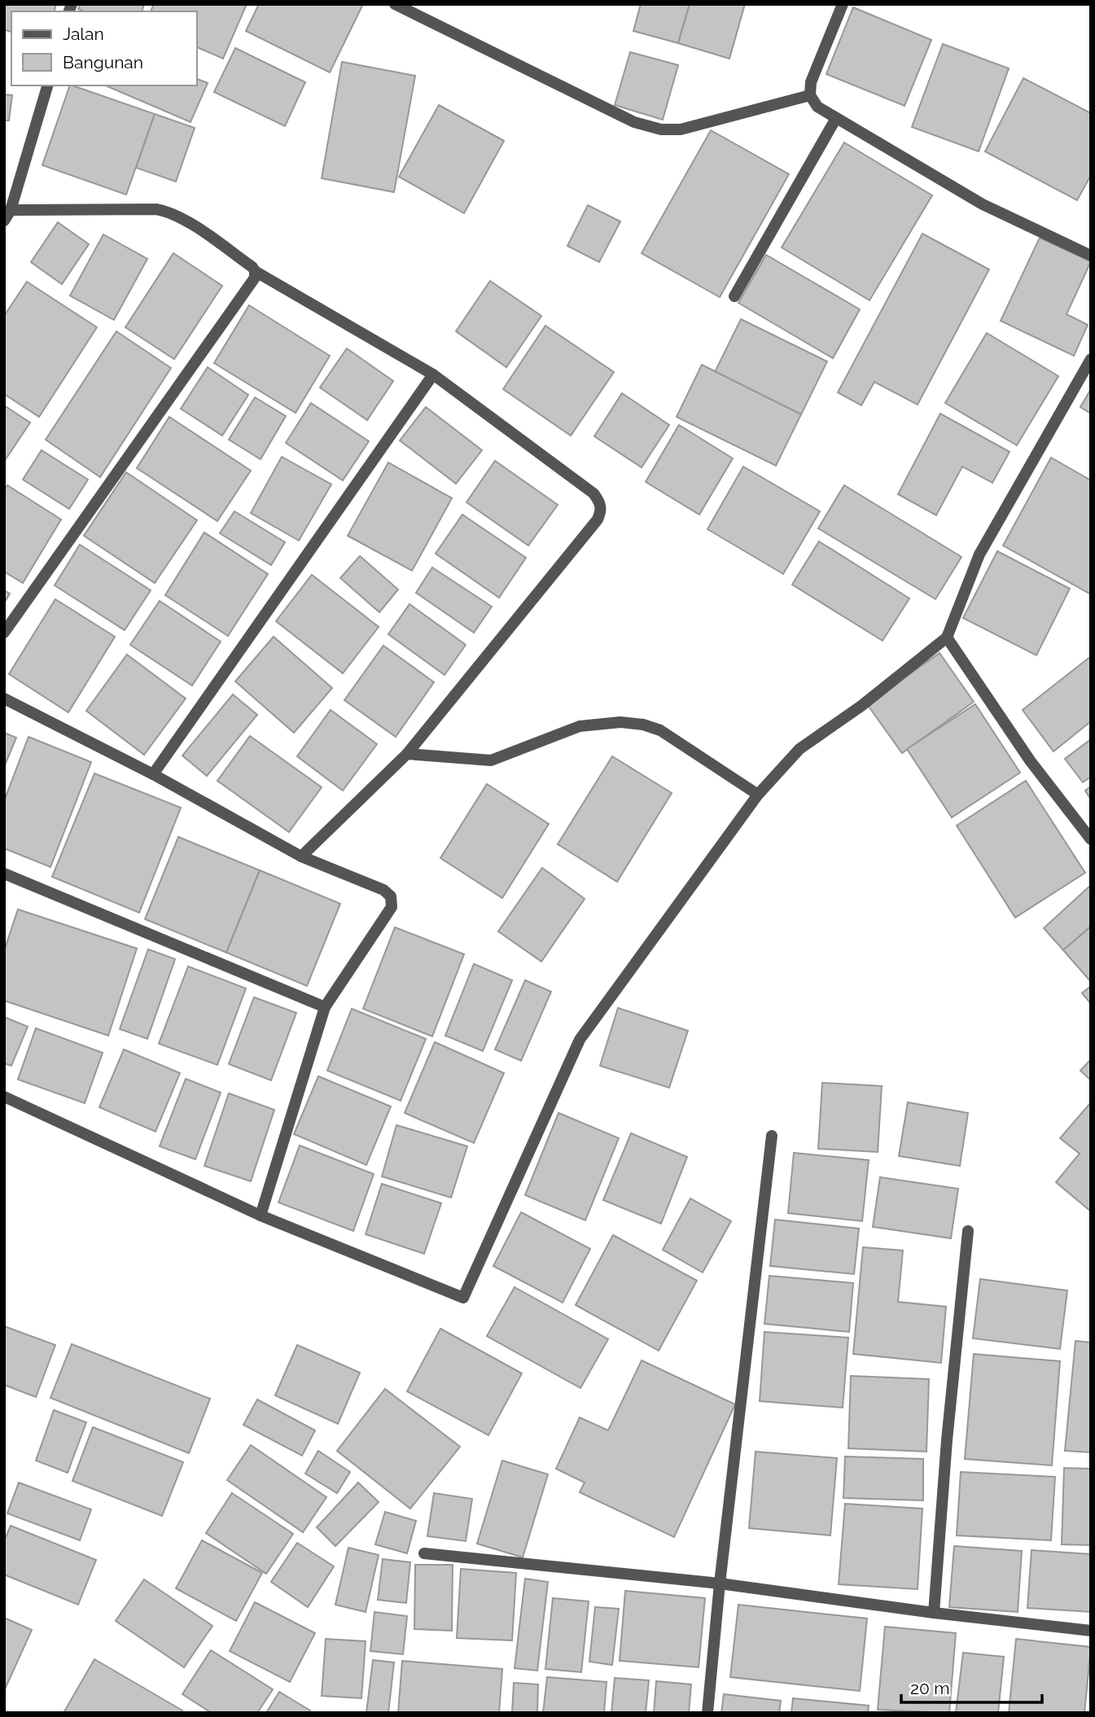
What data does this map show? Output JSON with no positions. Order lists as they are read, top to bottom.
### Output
{
  "legend": ["Jalan", "Bangunan"],
  "scale_bar": "20 m"
}
